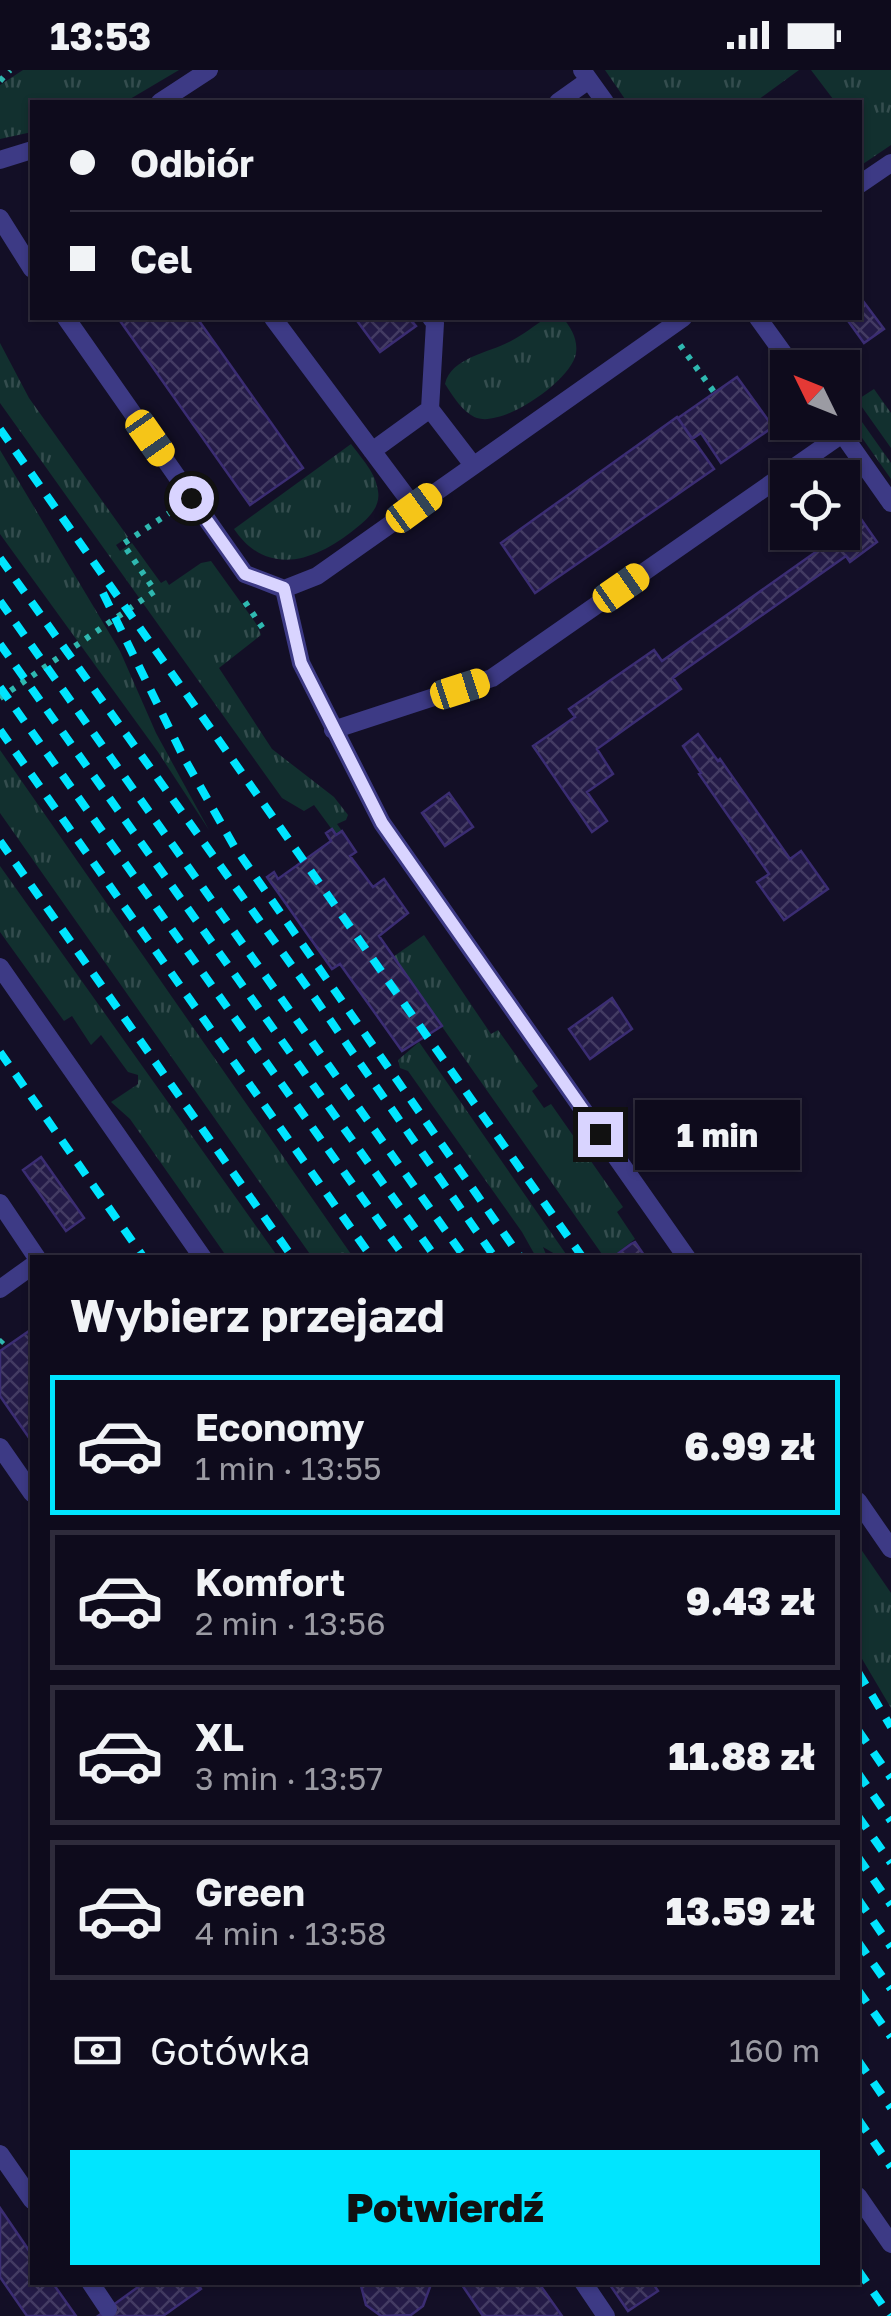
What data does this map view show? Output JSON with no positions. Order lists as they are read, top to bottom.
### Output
{
  "north": "top left",
  "page": {
    "status": "13:53",
    "banner": ["Odbiór", "Cel"],
    "bubble": "1 min",
    "heading": "Wybierz przejazd",
    "list": [
      {
        "name": "Economy",
        "note": "1 min · 13:55",
        "value": "6.99 zł"
      },
      {
        "name": "Komfort",
        "note": "2 min · 13:56",
        "value": "9.43 zł"
      },
      {
        "name": "XL",
        "note": "3 min · 13:57",
        "value": "11.88 zł"
      },
      {
        "name": "Green",
        "note": "4 min · 13:58",
        "value": "13.59 zł"
      }
    ],
    "pay": ["Gotówka", "160 m"],
    "buttons": "Potwierdź"
  }
}
